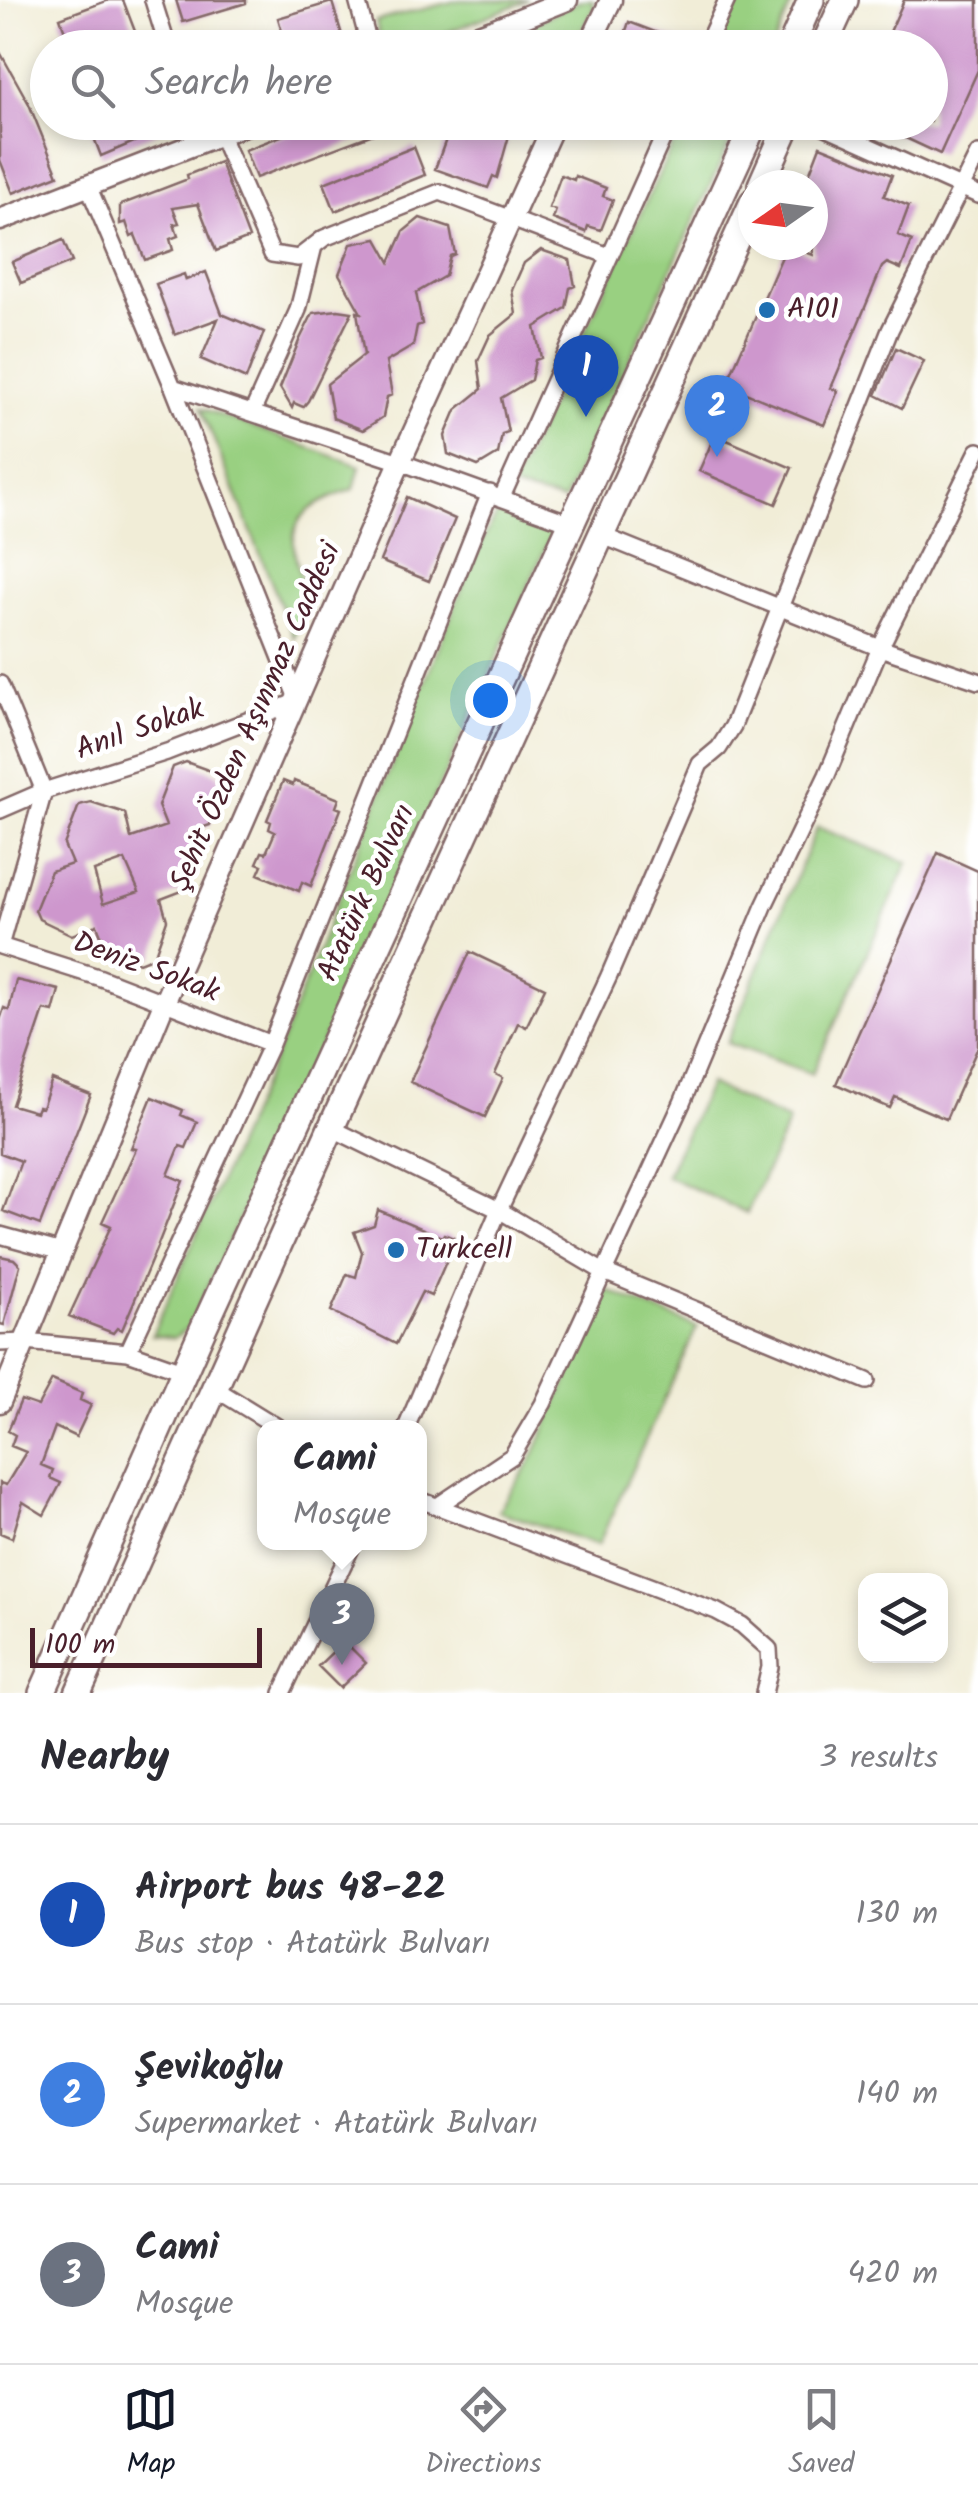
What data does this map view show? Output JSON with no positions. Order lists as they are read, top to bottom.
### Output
{
  "streets": {
    "main road": ["Atatürk Bulvarı"],
    "street": ["Şehit Özden Aşınmaz Caddesi", "Anıl Sokak", "Deniz Sokak"]
  },
  "crossings": [
    ["Şehit Özden Aşınmaz Caddesi", "Anıl Sokak"],
    ["Şehit Özden Aşınmaz Caddesi", "Deniz Sokak"]
  ],
  "places": ["A101", "Turkcell"],
  "scale_bar": "100 m",
  "north": "left",
  "page": {
    "search": "Search here",
    "pins": ["1", "2", "3"],
    "popup": ["Cami", "Mosque"],
    "scale": "100 m",
    "heading": ["Nearby", "3 results"],
    "list": [
      {
        "mark": "1",
        "name": "Airport bus 48-22",
        "note": "Bus stop · Atatürk Bulvarı",
        "value": "130 m"
      },
      {
        "mark": "2",
        "name": "Şevikoğlu",
        "note": "Supermarket · Atatürk Bulvarı",
        "value": "140 m"
      },
      {
        "mark": "3",
        "name": "Cami",
        "note": "Mosque",
        "value": "420 m"
      }
    ],
    "nav": ["Map", "Directions", "Saved"]
  }
}
